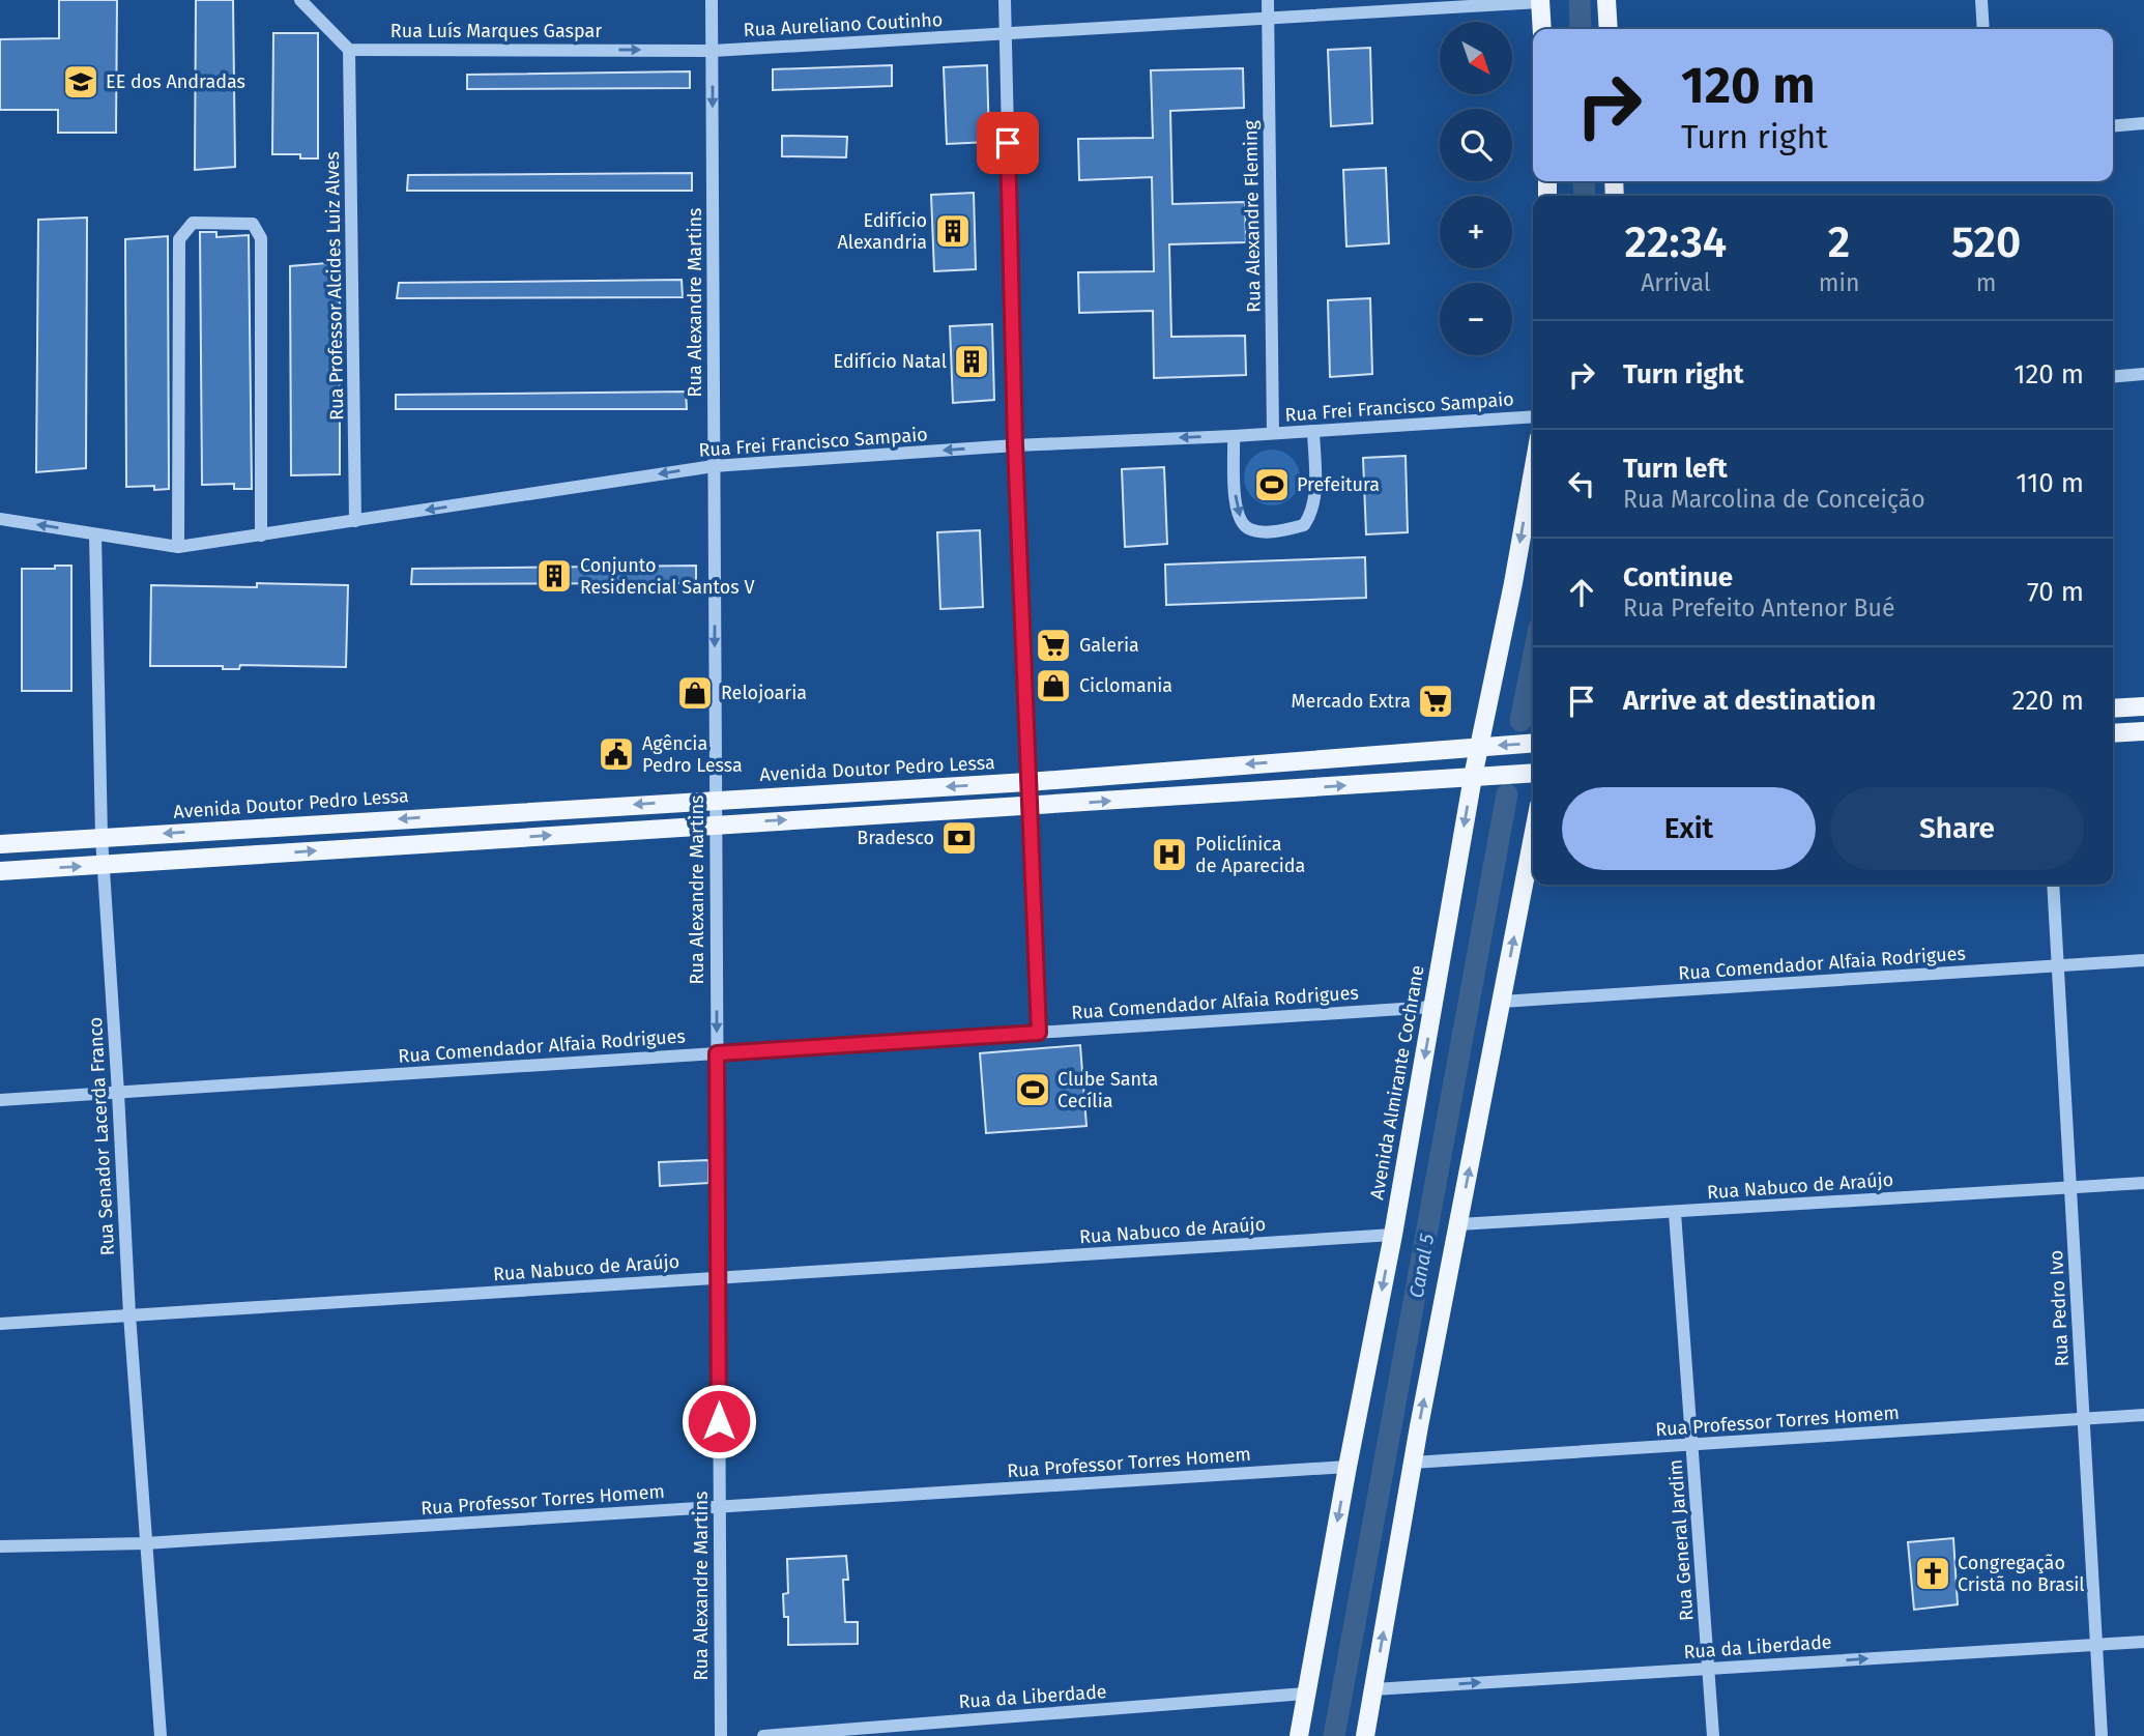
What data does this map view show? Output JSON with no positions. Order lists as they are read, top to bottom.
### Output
{
  "streets": {
    "main road": ["Avenida Doutor Pedro Lessa", "Avenida Almirante Cochrane"],
    "street": [
      "Rua Aureliano Coutinho",
      "Rua Luís Marques Gaspar",
      "Rua Alexandre Fleming",
      "Rua Professor Alcides Luiz Alves",
      "Rua Alexandre Martins",
      "Rua Frei Francisco Sampaio",
      "Rua Comendador Alfaia Rodrigues",
      "Rua Senador Lacerda Franco",
      "Rua Nabuco de Araújo",
      "Rua Pedro Ivo",
      "Rua Professor Torres Homem",
      "Rua General Jardim",
      "Rua da Liberdade"
    ]
  },
  "crossings": [
    ["Rua Aureliano Coutinho", "Rua Luís Marques Gaspar"],
    ["Rua Aureliano Coutinho", "Rua Alexandre Fleming"],
    ["Rua Aureliano Coutinho", "Rua Alexandre Martins"],
    ["Rua Luís Marques Gaspar", "Rua Professor Alcides Luiz Alves"],
    ["Rua Luís Marques Gaspar", "Rua Alexandre Martins"],
    ["Rua Alexandre Fleming", "Rua Frei Francisco Sampaio"],
    ["Rua Professor Alcides Luiz Alves", "Rua Frei Francisco Sampaio"],
    ["Rua Alexandre Martins", "Rua Frei Francisco Sampaio"],
    ["Rua Alexandre Martins", "Avenida Doutor Pedro Lessa"],
    ["Rua Alexandre Martins", "Rua Comendador Alfaia Rodrigues"],
    ["Rua Alexandre Martins", "Rua Nabuco de Araújo"],
    ["Rua Alexandre Martins", "Rua Professor Torres Homem"],
    ["Rua Frei Francisco Sampaio", "Rua Senador Lacerda Franco"],
    ["Avenida Doutor Pedro Lessa", "Avenida Almirante Cochrane"],
    ["Avenida Doutor Pedro Lessa", "Rua Senador Lacerda Franco"],
    ["Rua Comendador Alfaia Rodrigues", "Avenida Almirante Cochrane"],
    ["Rua Comendador Alfaia Rodrigues", "Rua Senador Lacerda Franco"],
    ["Rua Comendador Alfaia Rodrigues", "Rua Pedro Ivo"],
    ["Avenida Almirante Cochrane", "Rua Nabuco de Araújo"],
    ["Avenida Almirante Cochrane", "Rua Professor Torres Homem"],
    ["Avenida Almirante Cochrane", "Rua da Liberdade"],
    ["Rua Senador Lacerda Franco", "Rua Nabuco de Araújo"],
    ["Rua Senador Lacerda Franco", "Rua Professor Torres Homem"],
    ["Rua Nabuco de Araújo", "Rua Pedro Ivo"],
    ["Rua Nabuco de Araújo", "Rua General Jardim"],
    ["Rua Pedro Ivo", "Rua Professor Torres Homem"],
    ["Rua Pedro Ivo", "Rua da Liberdade"],
    ["Rua Professor Torres Homem", "Rua General Jardim"],
    ["Rua General Jardim", "Rua da Liberdade"]
  ],
  "one_way": [
    "Rua Luís Marques Gaspar",
    "Rua Alexandre Martins",
    "Rua Frei Francisco Sampaio",
    "Rua da Liberdade"
  ],
  "water": ["Canal 5"],
  "places": {
    "school or university": ["EE dos Andradas"],
    "building": ["Edifício Alexandria", "Edifício Natal", "Conjunto Residencial Santos V"],
    "sports": ["Prefeitura", "Clube Santa Cecília"],
    "supermarket": ["Galeria", "Mercado Extra"],
    "shop": ["Ciclomania", "Relojoaria"],
    "public building": ["Agência Pedro Lessa"],
    "bank": ["Bradesco"],
    "hospital": ["Policlínica de Aparecida"],
    "church": ["Congregação Cristã no Brasil"]
  },
  "north": "bottom right",
  "page": {
    "map_buttons": ["+", "−"],
    "turn": ["120 m", "Turn right"],
    "eta": [
      "22:34",
      "Arrival",
      "2",
      "min",
      "520",
      "m"
    ],
    "list": [
      {
        "name": "Turn right",
        "value": "120 m"
      },
      {
        "name": "Turn left",
        "note": "Rua Marcolina de Conceição",
        "value": "110 m"
      },
      {
        "name": "Continue",
        "note": "Rua Prefeito Antenor Bué",
        "value": "70 m"
      },
      {
        "name": "Arrive at destination",
        "value": "220 m"
      }
    ],
    "buttons": ["Exit", "Share"]
  }
}
